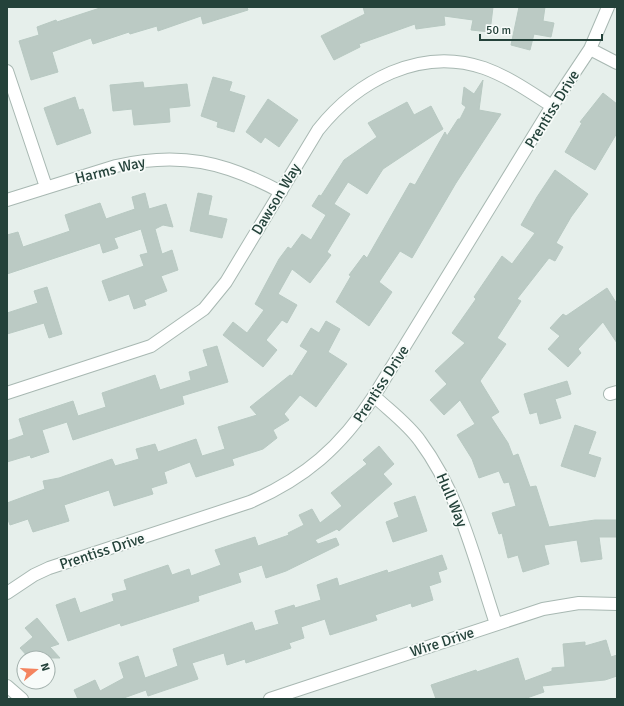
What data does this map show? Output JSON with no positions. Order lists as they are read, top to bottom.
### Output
{
  "streets": {
    "street": [
      "Prentiss Drive",
      "Harms Way",
      "Dawson Way",
      "Hull Way",
      "Wire Drive"
    ]
  },
  "crossings": [
    ["Prentiss Drive", "Dawson Way"],
    ["Prentiss Drive", "Hull Way"],
    ["Harms Way", "Dawson Way"],
    ["Hull Way", "Wire Drive"]
  ],
  "scale_bar": "50 m",
  "north": "right"
}
